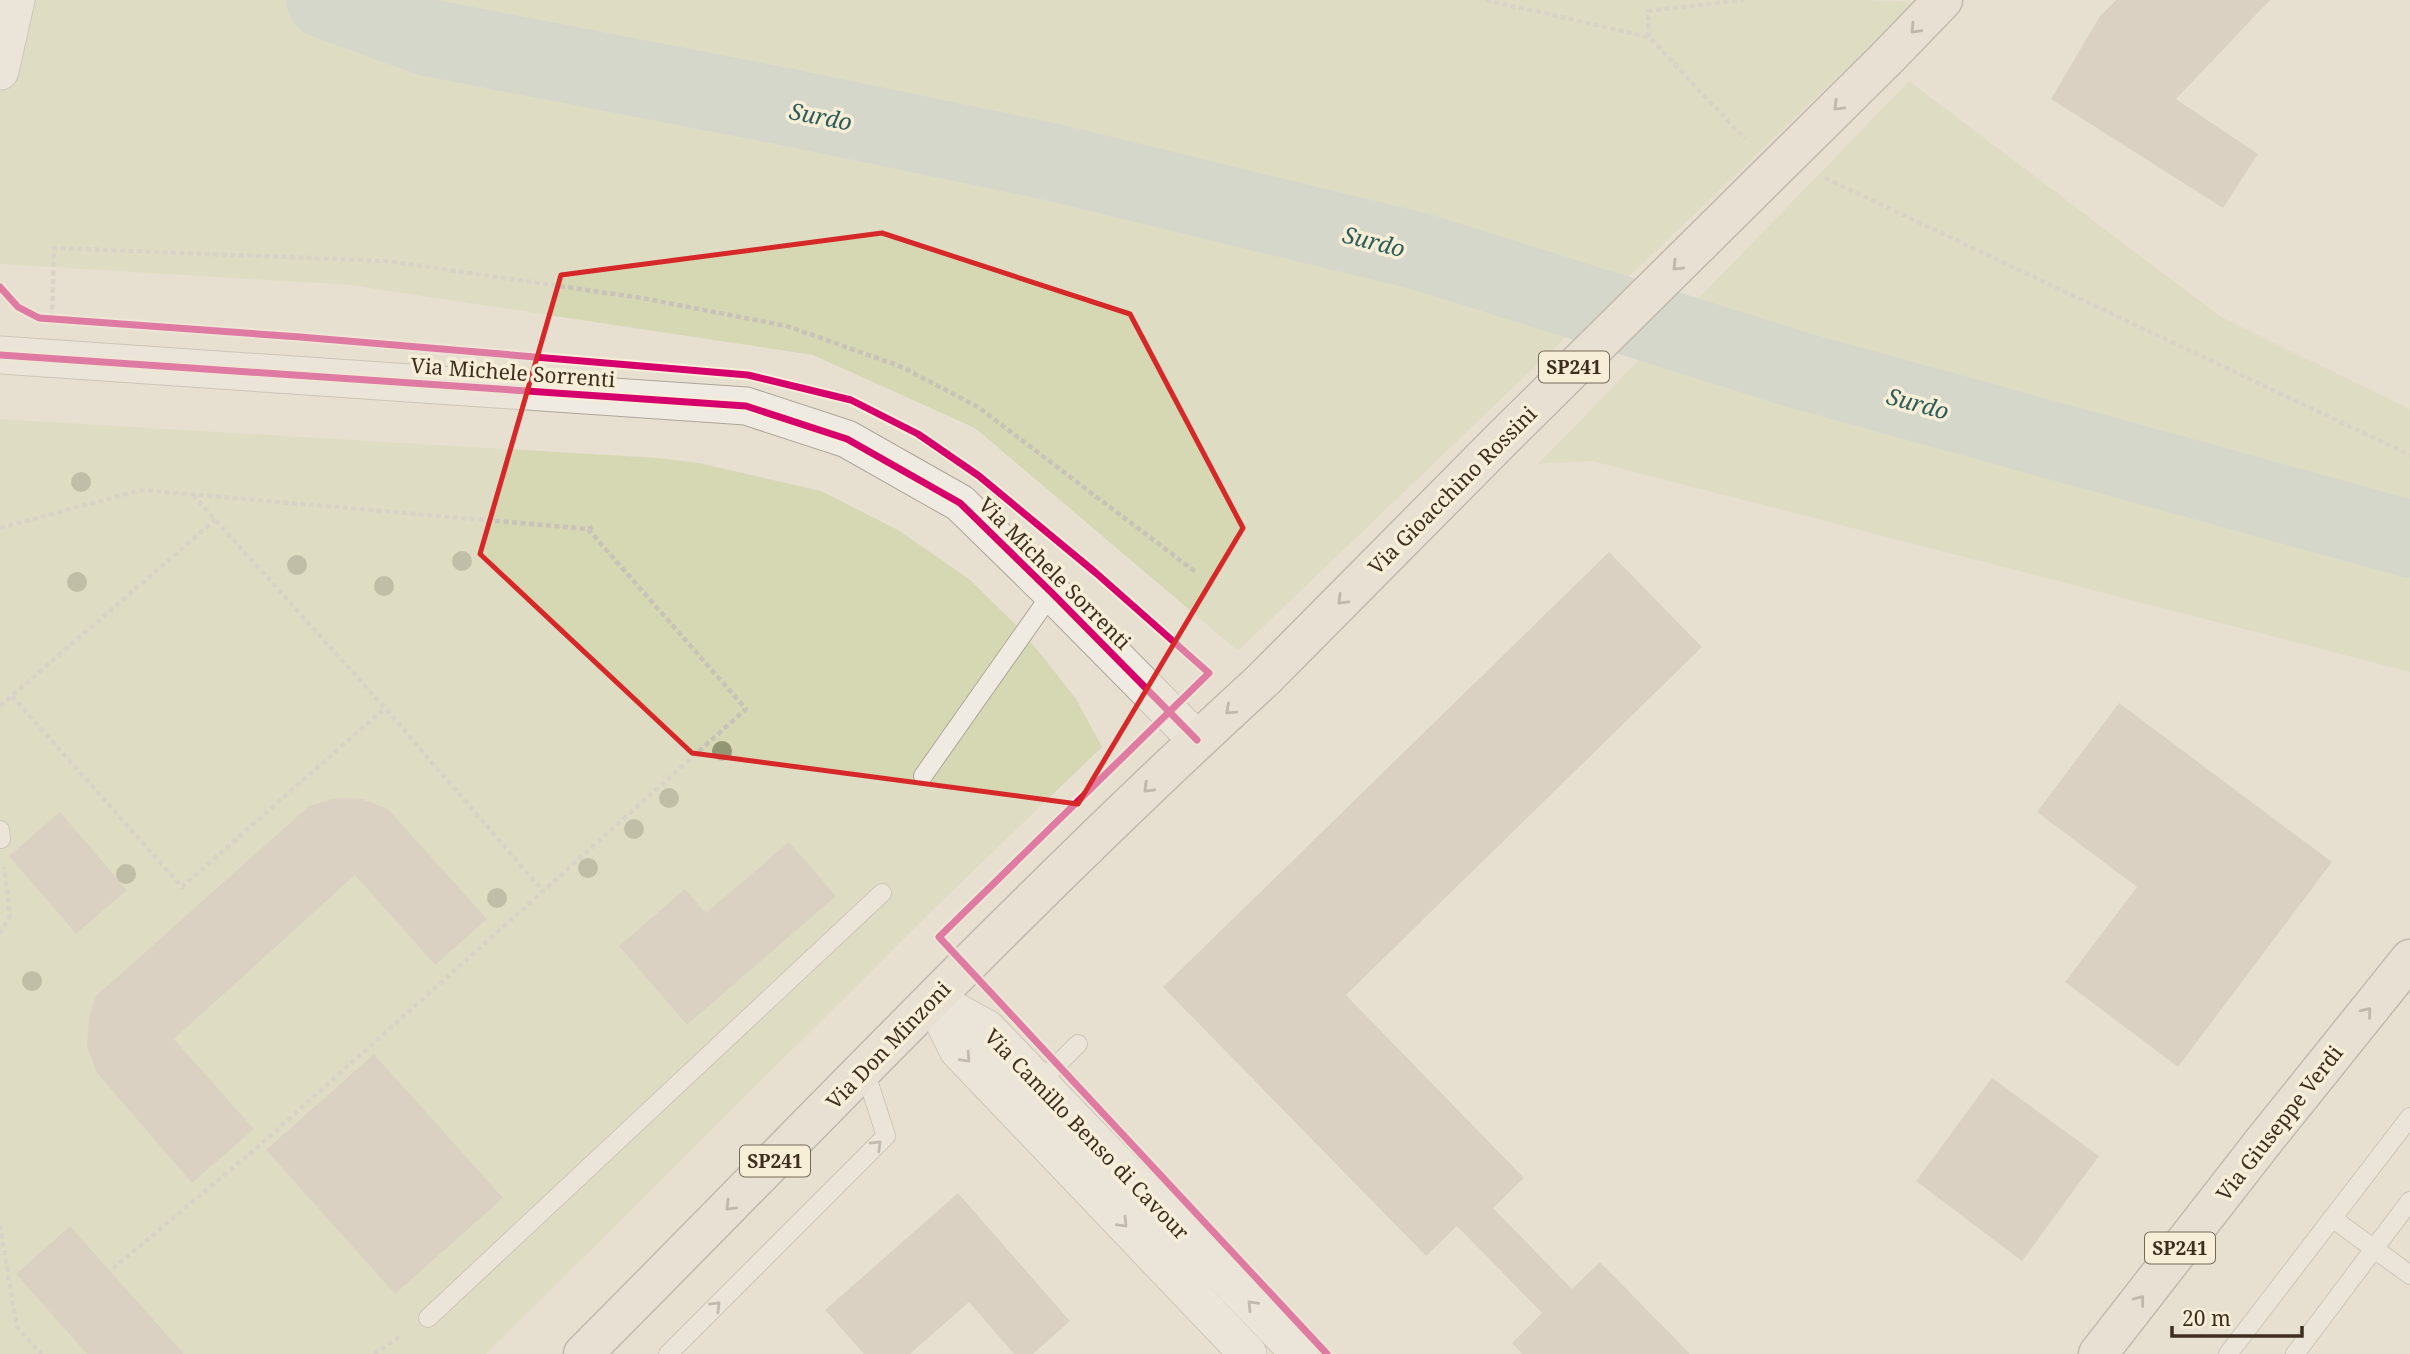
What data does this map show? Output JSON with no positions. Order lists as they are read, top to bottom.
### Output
{
  "streets": {
    "main road": [
      "SP241",
      "Via Gioacchino Rossini",
      "Via Don Minzoni",
      "Via Giuseppe Verdi"
    ],
    "street": ["Via Michele Sorrenti", "Via Camillo Benso di Cavour"]
  },
  "crossings": [
    ["Via Michele Sorrenti", "Via Gioacchino Rossini"],
    ["Via Michele Sorrenti", "Via Don Minzoni"],
    ["Via Gioacchino Rossini", "Via Don Minzoni"],
    ["Via Don Minzoni", "Via Camillo Benso di Cavour"]
  ],
  "one_way": ["Via Gioacchino Rossini", "Via Don Minzoni", "Via Giuseppe Verdi"],
  "water": ["Surdo"],
  "scale_bar": "20 m"
}
